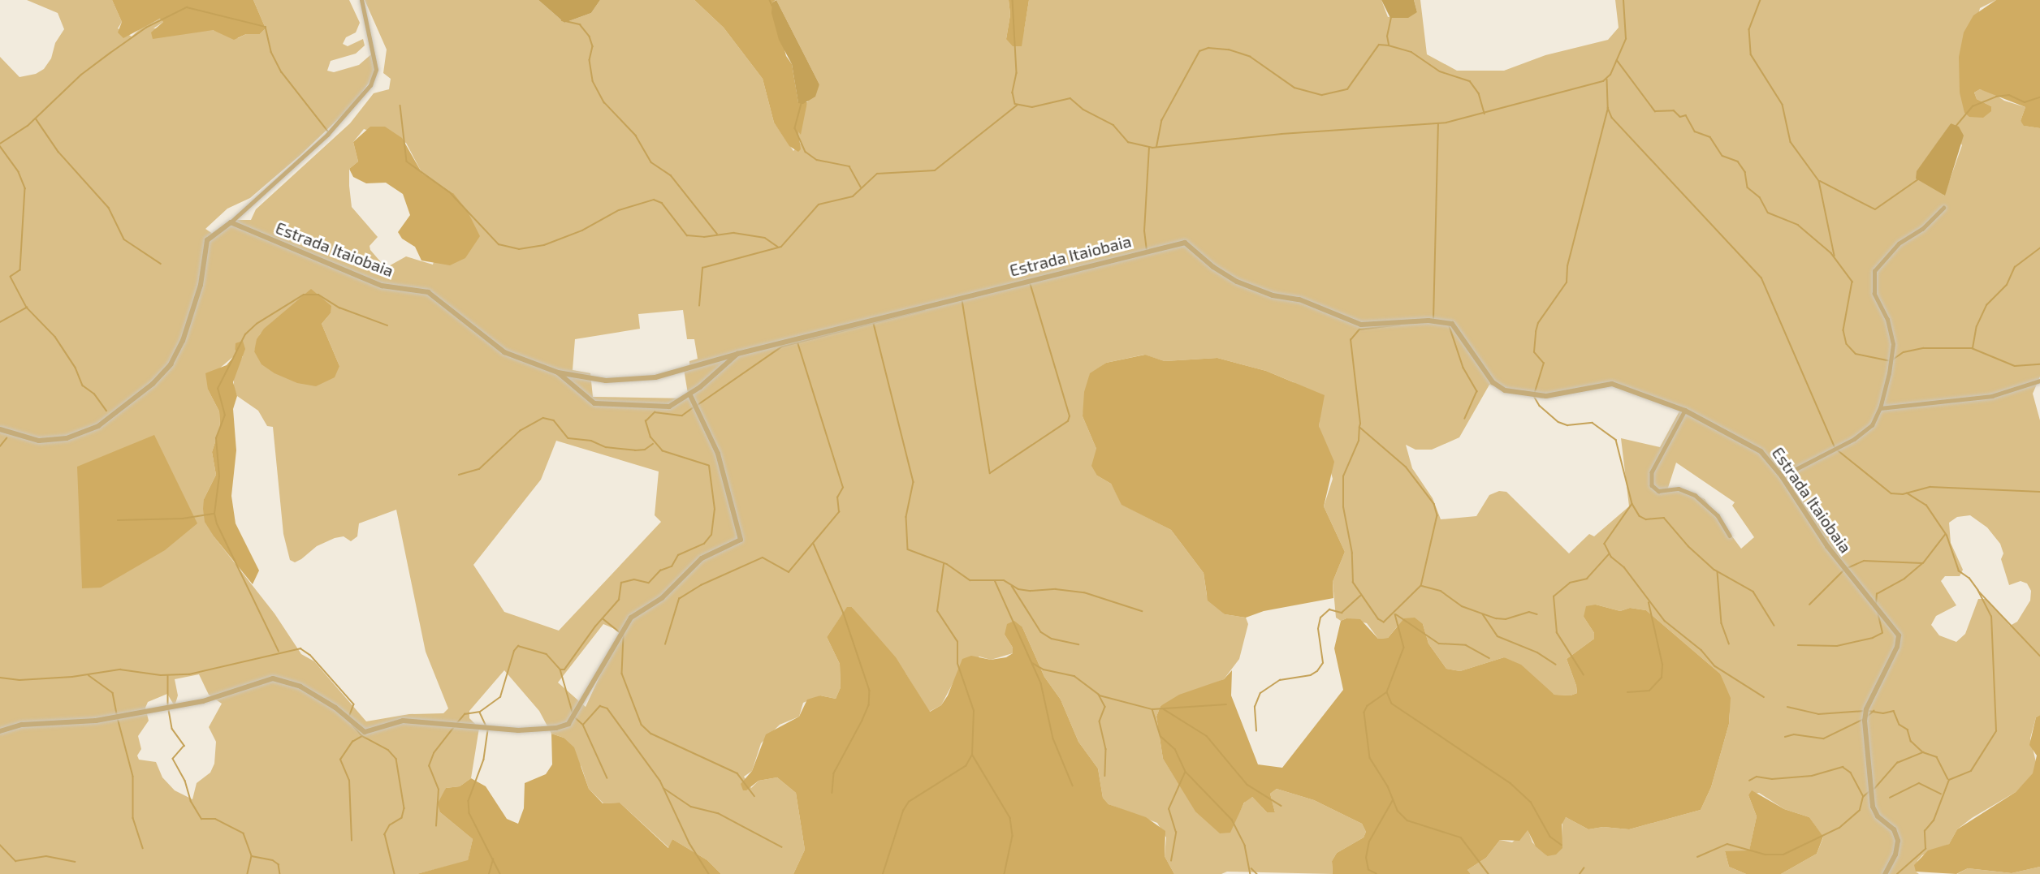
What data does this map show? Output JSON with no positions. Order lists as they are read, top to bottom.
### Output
{
  "streets": {
    "street": ["Estrada Itaiobaia"]
  }
}
